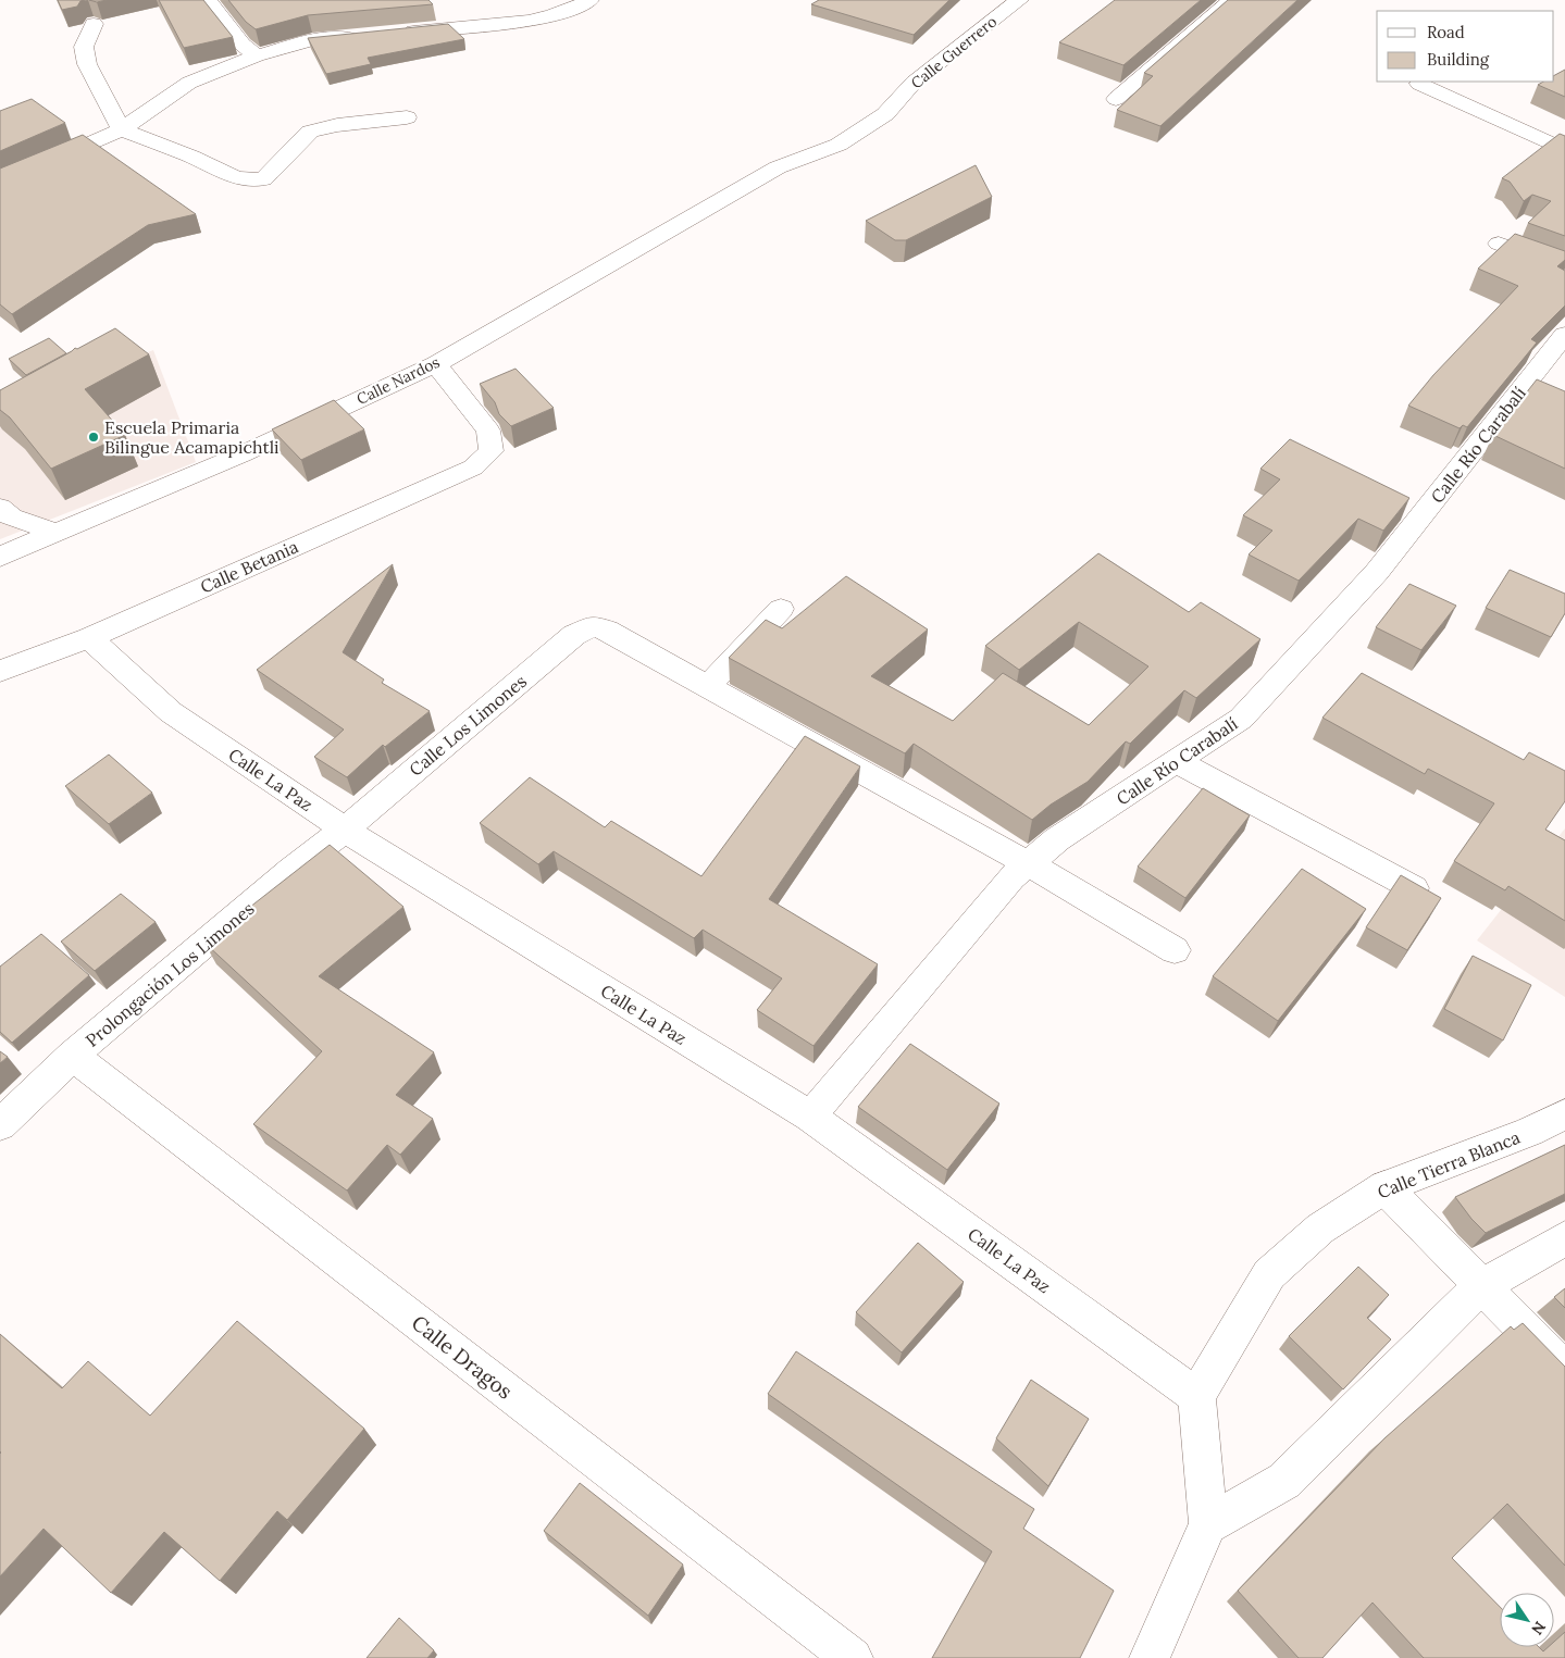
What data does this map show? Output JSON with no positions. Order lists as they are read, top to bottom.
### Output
{
  "streets": {
    "street": [
      "Calle Guerrero",
      "Calle Nardos",
      "Calle Río Carabalí",
      "Calle Betania",
      "Calle Los Limones",
      "Calle La Paz",
      "Prolongación Los Limones",
      "Calle Tierra Blanca",
      "Calle Dragos"
    ]
  },
  "crossings": [
    ["Calle Guerrero", "Calle Nardos"],
    ["Calle Nardos", "Calle Betania"],
    ["Calle Río Carabalí", "Calle La Paz"],
    ["Calle Betania", "Calle La Paz"],
    ["Calle Los Limones", "Calle La Paz"],
    ["Calle Los Limones", "Prolongación Los Limones"],
    ["Calle La Paz", "Prolongación Los Limones"],
    ["Calle La Paz", "Calle Tierra Blanca"],
    ["Prolongación Los Limones", "Calle Dragos"]
  ],
  "places": ["Escuela Primaria Bilingue Acamapichtli"],
  "legend": ["Road", "Building"],
  "north": "bottom right"
}
